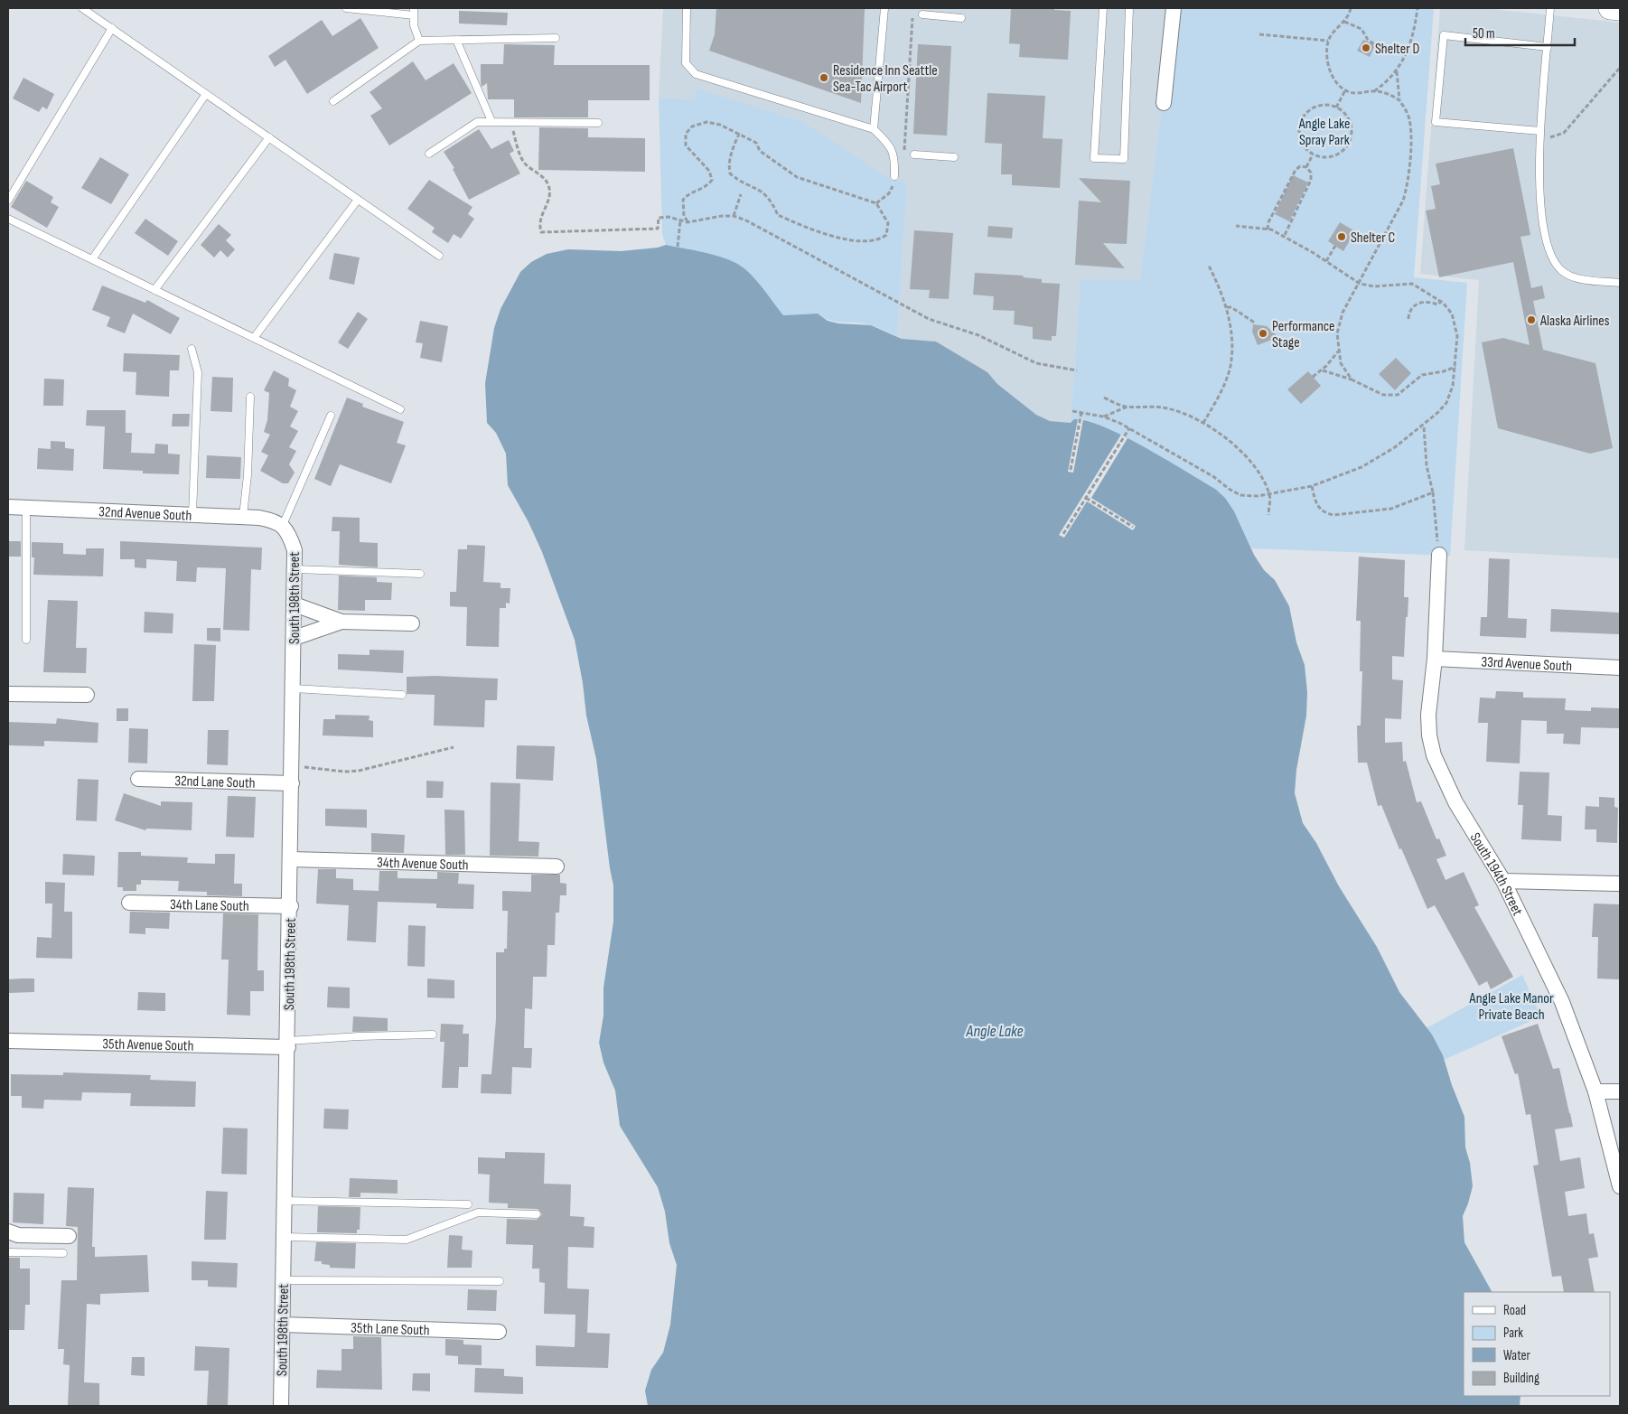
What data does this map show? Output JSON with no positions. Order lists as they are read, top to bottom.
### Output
{
  "streets": {
    "street": [
      "32nd Avenue South",
      "South 198th Street",
      "33rd Avenue South",
      "32nd Lane South",
      "34th Avenue South",
      "South 194th Street",
      "34th Lane South",
      "35th Avenue South",
      "35th Lane South"
    ]
  },
  "crossings": [
    ["32nd Avenue South", "South 198th Street"],
    ["South 198th Street", "32nd Lane South"],
    ["South 198th Street", "34th Avenue South"],
    ["South 198th Street", "34th Lane South"],
    ["South 198th Street", "35th Avenue South"],
    ["South 198th Street", "35th Lane South"],
    ["33rd Avenue South", "South 194th Street"]
  ],
  "water": ["Angle Lake"],
  "parks": ["Angle Lake Spray Park", "Angle Lake Manor Private Beach"],
  "places": [
    "Shelter D",
    "Residence Inn Seattle Sea-Tac Airport",
    "Shelter C",
    "Alaska Airlines",
    "Performance Stage"
  ],
  "legend": [
    "Road",
    "Park",
    "Water",
    "Building"
  ],
  "scale_bar": "50 m"
}
